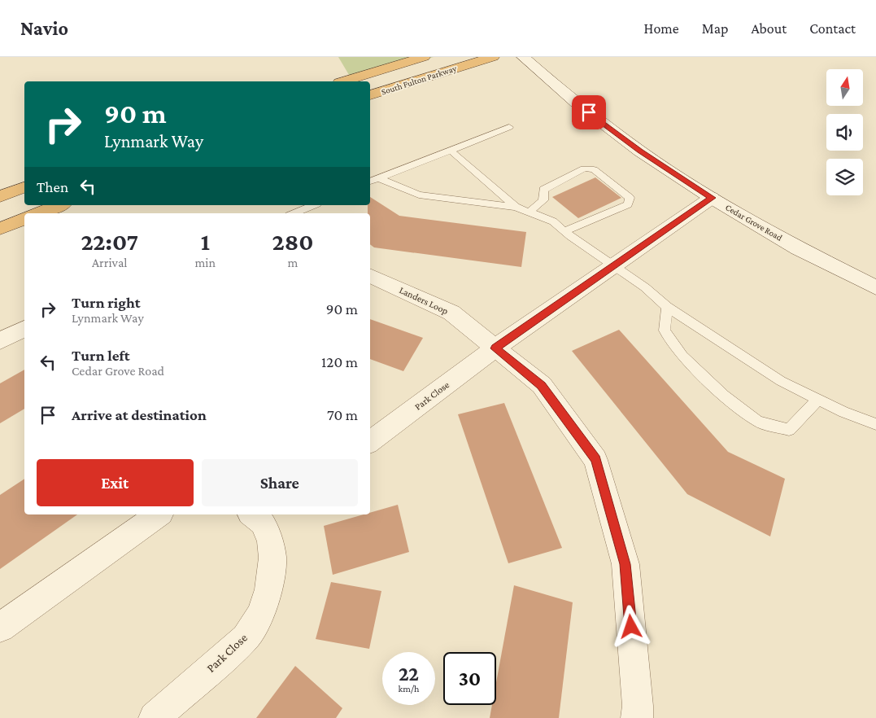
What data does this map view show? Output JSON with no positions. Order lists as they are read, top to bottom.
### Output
{
  "streets": {
    "highway": ["South Fulton Parkway"],
    "street": ["Cedar Grove Road", "Landers Loop", "Park Close"]
  },
  "crossings": [
    ["Cedar Grove Road", "Park Close"],
    ["Landers Loop", "Park Close"]
  ],
  "north": "top",
  "page": {
    "header": "Navio",
    "nav": [
      "Home",
      "Map",
      "About",
      "Contact"
    ],
    "turn": ["90 m", "Lynmark Way"],
    "then": "Then",
    "eta": [
      "22:07",
      "Arrival",
      "1",
      "min",
      "280",
      "m"
    ],
    "list": [
      {
        "name": "Turn right",
        "note": "Lynmark Way",
        "value": "90 m"
      },
      {
        "name": "Turn left",
        "note": "Cedar Grove Road",
        "value": "120 m"
      },
      {
        "name": "Arrive at destination",
        "value": "70 m"
      }
    ],
    "buttons": ["Exit", "Share"],
    "speed": "22 km/h",
    "limit": "30"
  }
}
